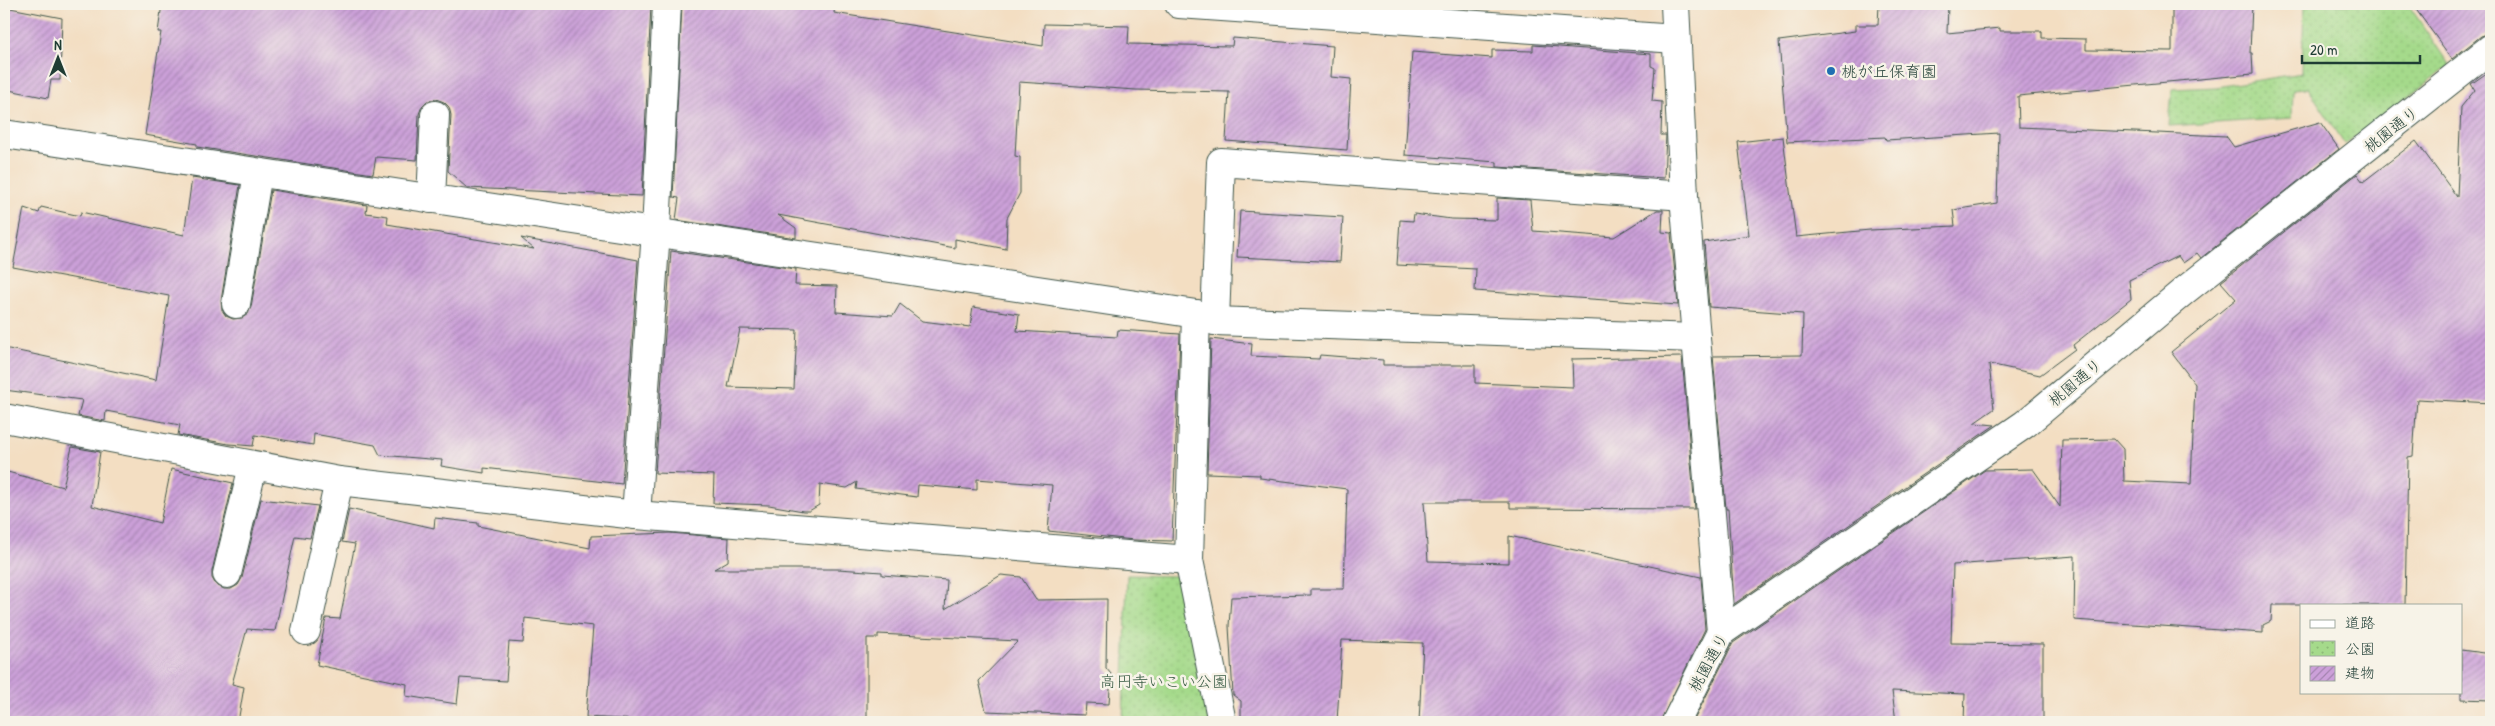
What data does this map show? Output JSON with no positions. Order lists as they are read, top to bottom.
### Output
{
  "streets": {
    "street": ["桃園通り"]
  },
  "parks": ["高円寺いこい公園"],
  "places": ["桃が丘保育園"],
  "legend": ["道路", "公園", "建物"],
  "scale_bar": "20 m",
  "north": "top"
}
